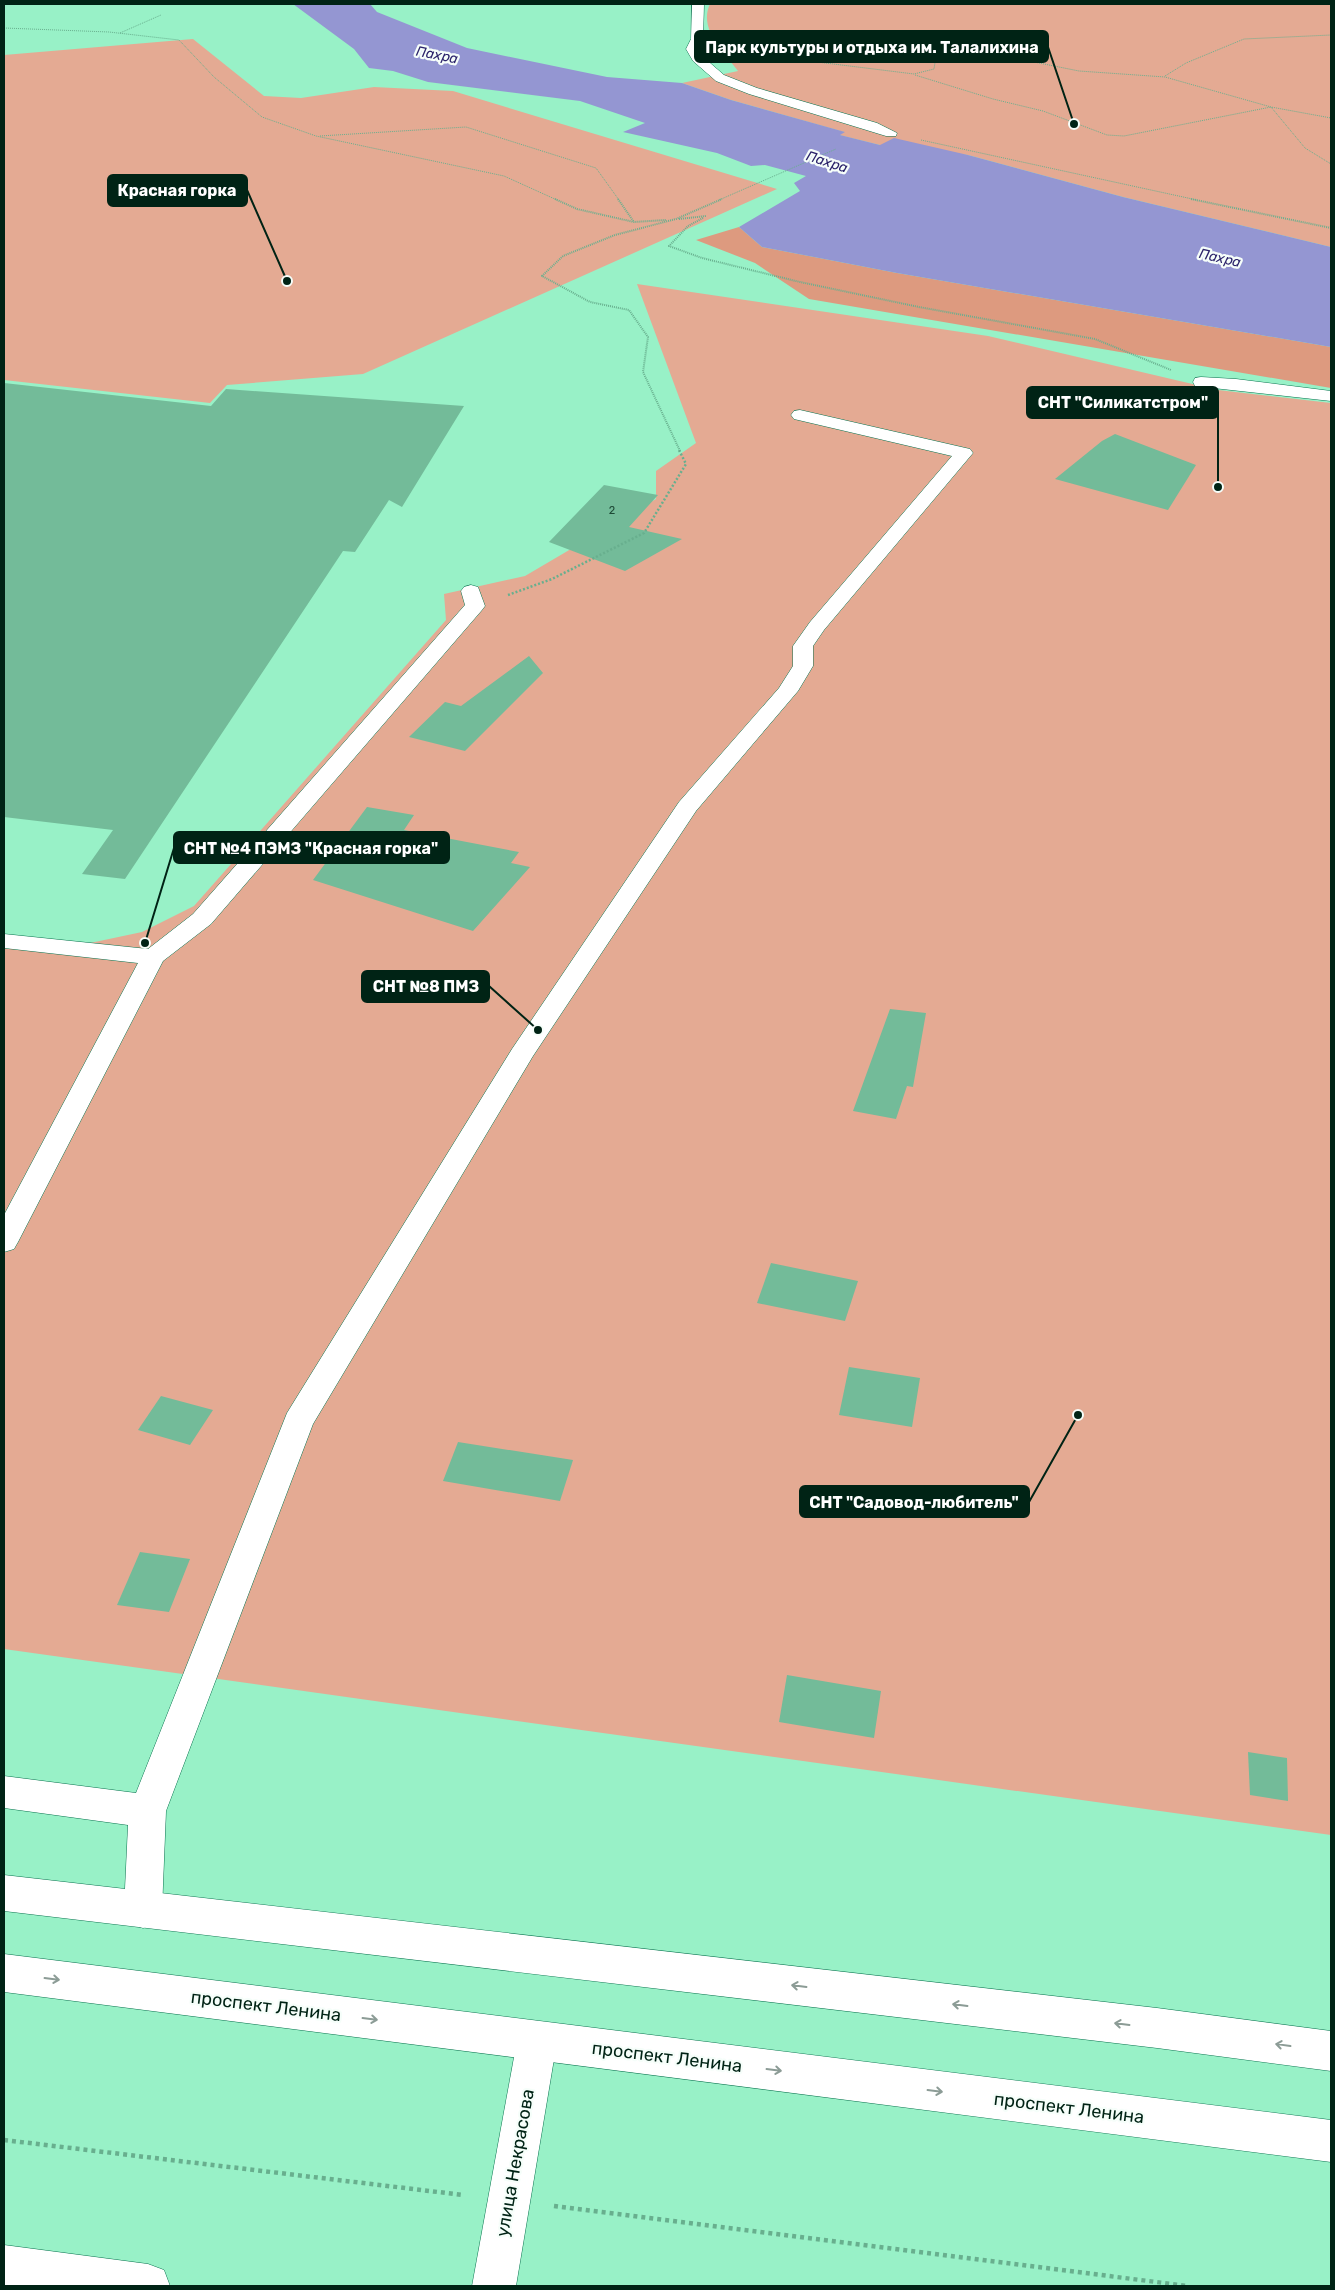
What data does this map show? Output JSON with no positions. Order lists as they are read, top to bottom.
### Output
{
  "streets": {
    "main road": ["проспект Ленина", "улица Некрасова"]
  },
  "crossings": [
    ["проспект Ленина", "улица Некрасова"]
  ],
  "water": ["Пахра"],
  "places": [
    "Парк культуры и отдыха им. Талалихина",
    "Красная горка",
    "СНТ \"Силикатстром\"",
    "СНТ №4 ПЭМЗ \"Красная горка\"",
    "СНТ №8 ПМЗ",
    "СНТ \"Садовод-любитель\""
  ],
  "house_numbers": ["2"]
}
